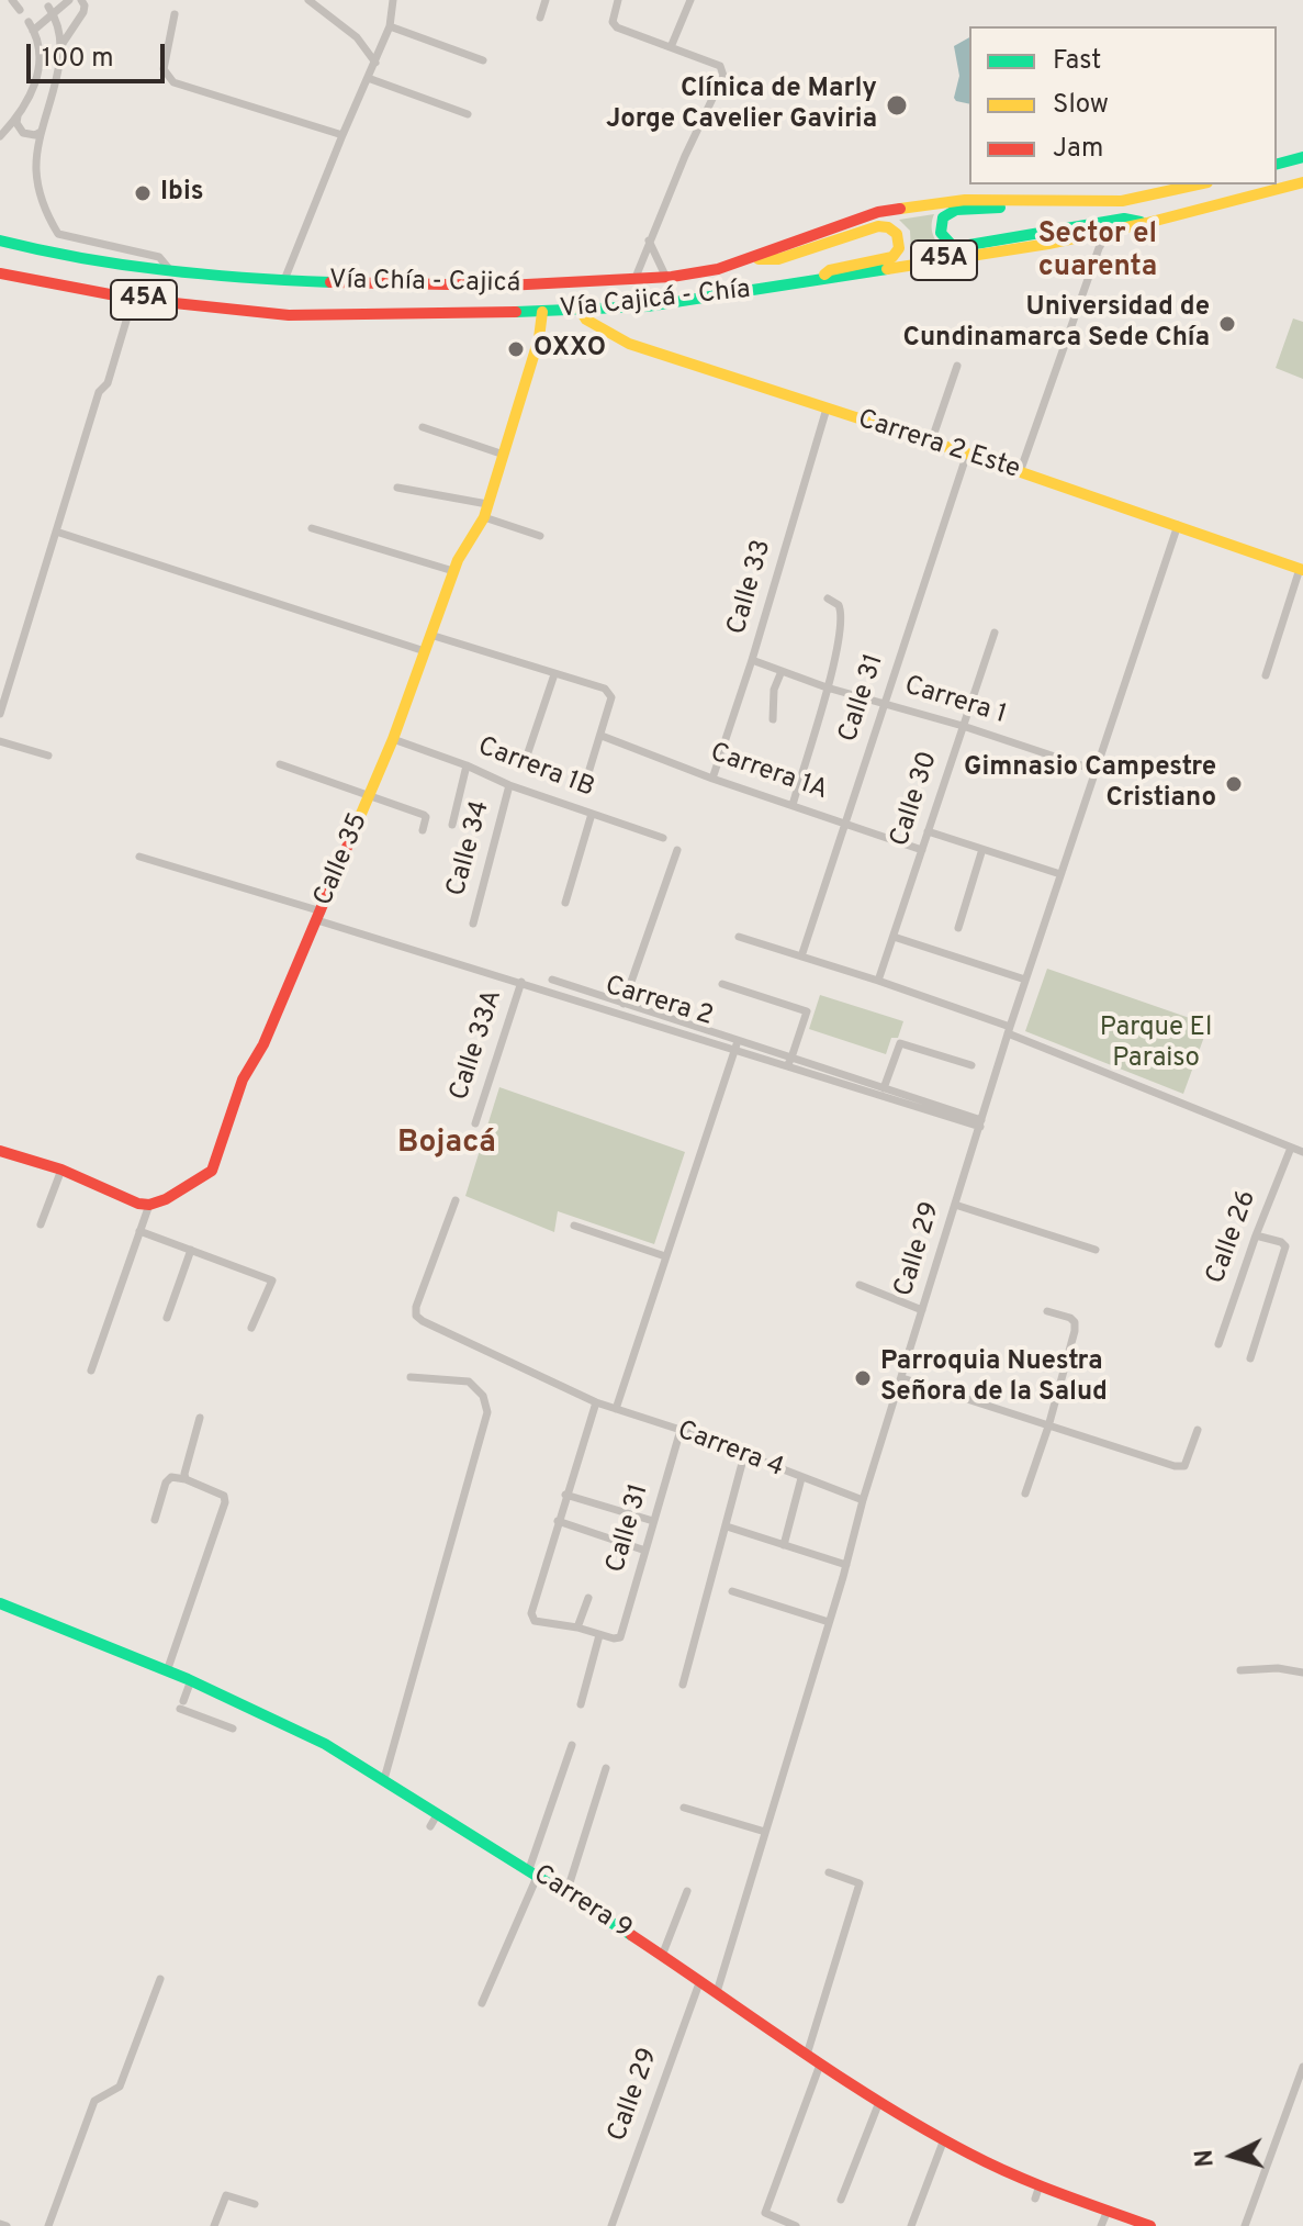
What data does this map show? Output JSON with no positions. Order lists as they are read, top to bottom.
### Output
{
  "streets": {
    "main road": [
      "45A",
      "Vía Chía - Cajicá",
      "Vía Cajicá - Chía",
      "Carrera 2 Este",
      "Calle 35",
      "Carrera 9"
    ],
    "street": [
      "Calle 33",
      "Calle 31",
      "Carrera 1",
      "Carrera 1B",
      "Carrera 1A",
      "Calle 30",
      "Calle 34",
      "Carrera 2",
      "Calle 33A",
      "Calle 26",
      "Calle 29",
      "Carrera 4"
    ]
  },
  "crossings": [
    ["Vía Cajicá - Chía", "Carrera 2 Este"],
    ["Vía Cajicá - Chía", "Calle 35"],
    ["Carrera 2 Este", "Calle 33"],
    ["Carrera 2 Este", "Calle 31"],
    ["Carrera 2 Este", "Calle 29"],
    ["Calle 33", "Carrera 1"],
    ["Calle 33", "Carrera 1A"],
    ["Calle 31", "Carrera 1"],
    ["Calle 31", "Carrera 1A"],
    ["Calle 31", "Carrera 4"],
    ["Carrera 1", "Calle 30"],
    ["Carrera 1", "Calle 29"],
    ["Carrera 1B", "Calle 34"],
    ["Carrera 1B", "Calle 35"],
    ["Carrera 1A", "Calle 30"],
    ["Calle 35", "Carrera 2"],
    ["Carrera 2", "Calle 33A"],
    ["Calle 29", "Carrera 4"],
    ["Calle 29", "Carrera 9"]
  ],
  "districts": ["Sector el cuarenta", "Bojacá"],
  "parks": ["Parque El Paraiso"],
  "places": [
    "Clínica de Marly Jorge Cavelier Gaviria",
    "Ibis",
    "Universidad de Cundinamarca Sede Chía",
    "OXXO",
    "Gimnasio Campestre Cristiano",
    "Parroquia Nuestra Señora de la Salud"
  ],
  "legend": ["Fast", "Slow", "Jam"],
  "scale_bar": "100 m",
  "north": "left"
}
